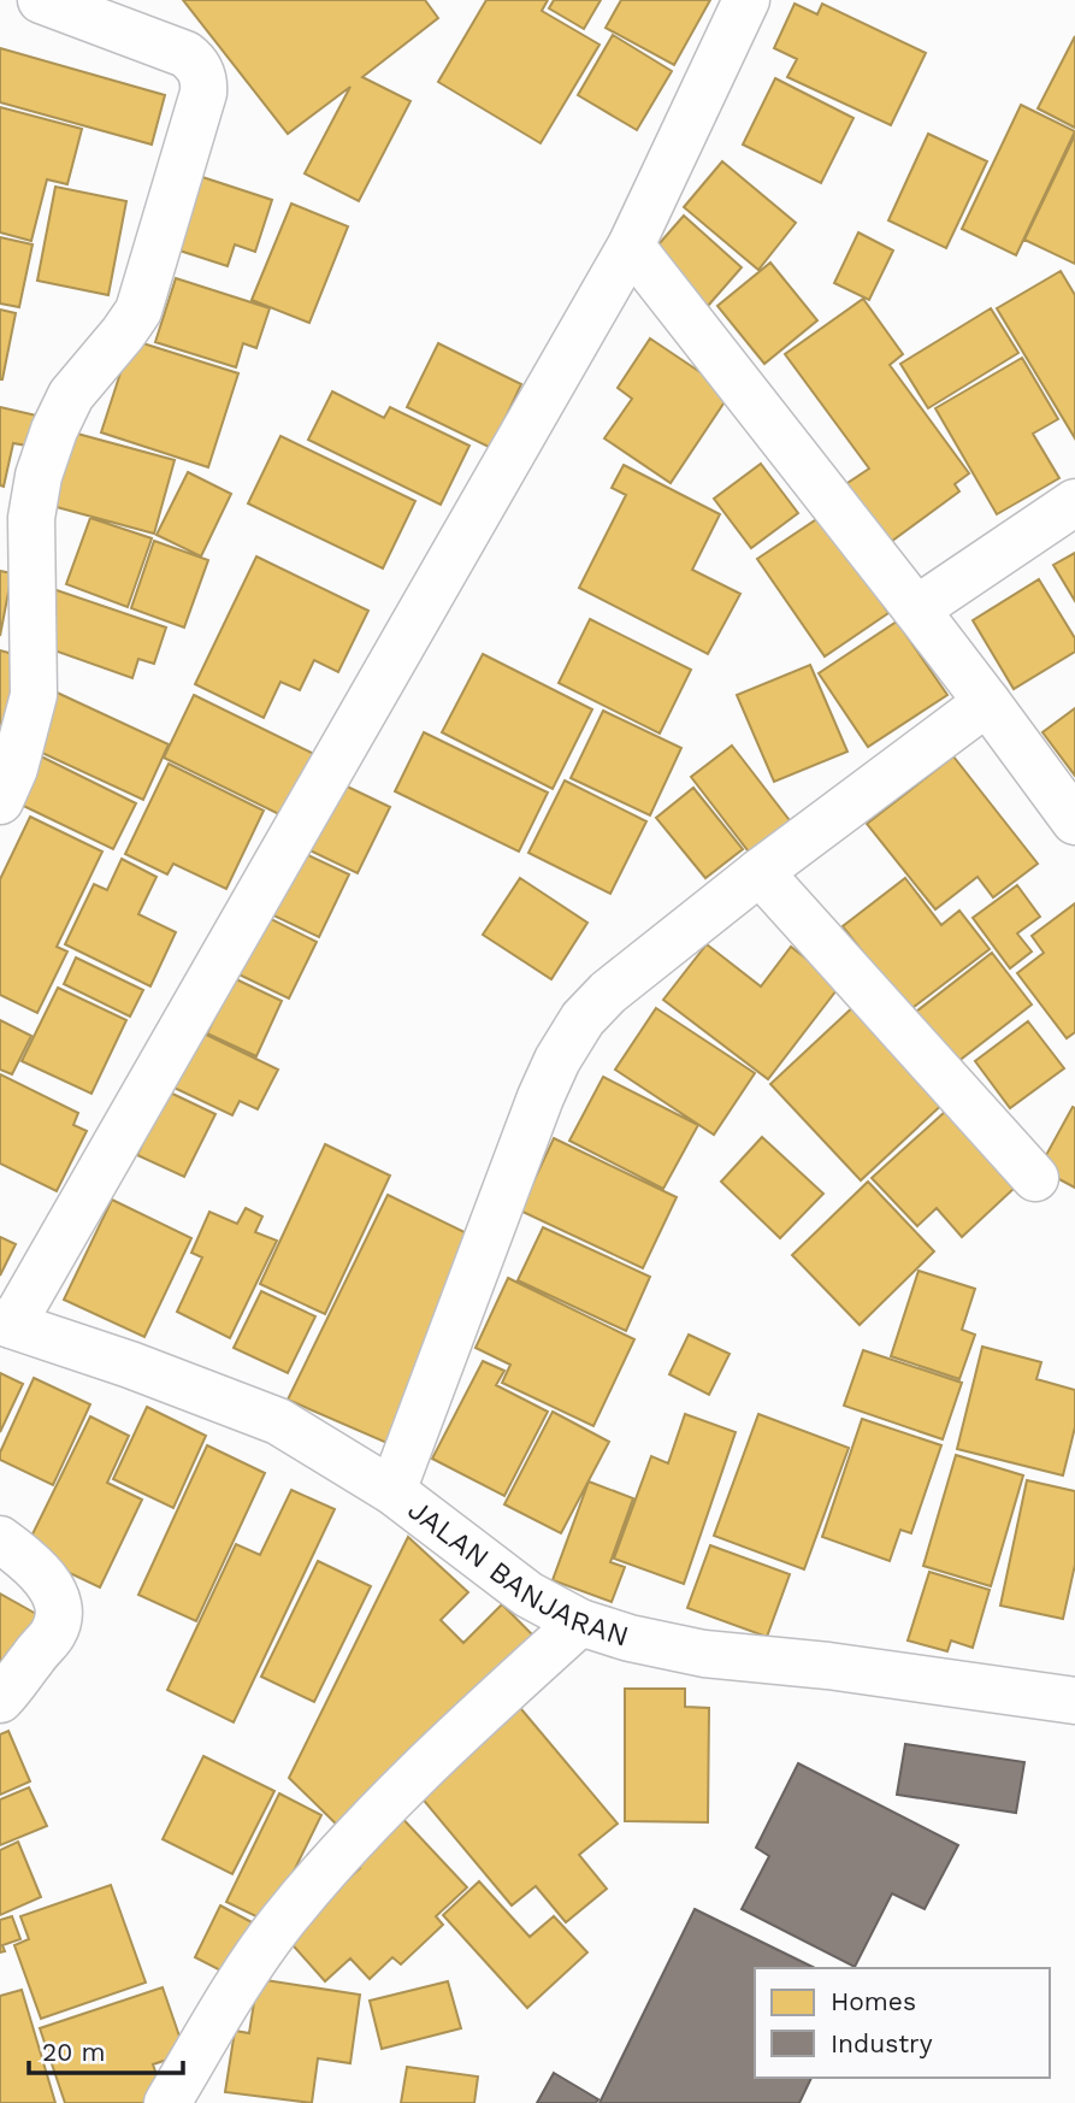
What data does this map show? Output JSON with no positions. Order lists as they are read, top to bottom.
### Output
{
  "streets": {
    "street": ["JALAN BANJARAN"]
  },
  "legend": ["Homes", "Industry"],
  "scale_bar": "20 m"
}
